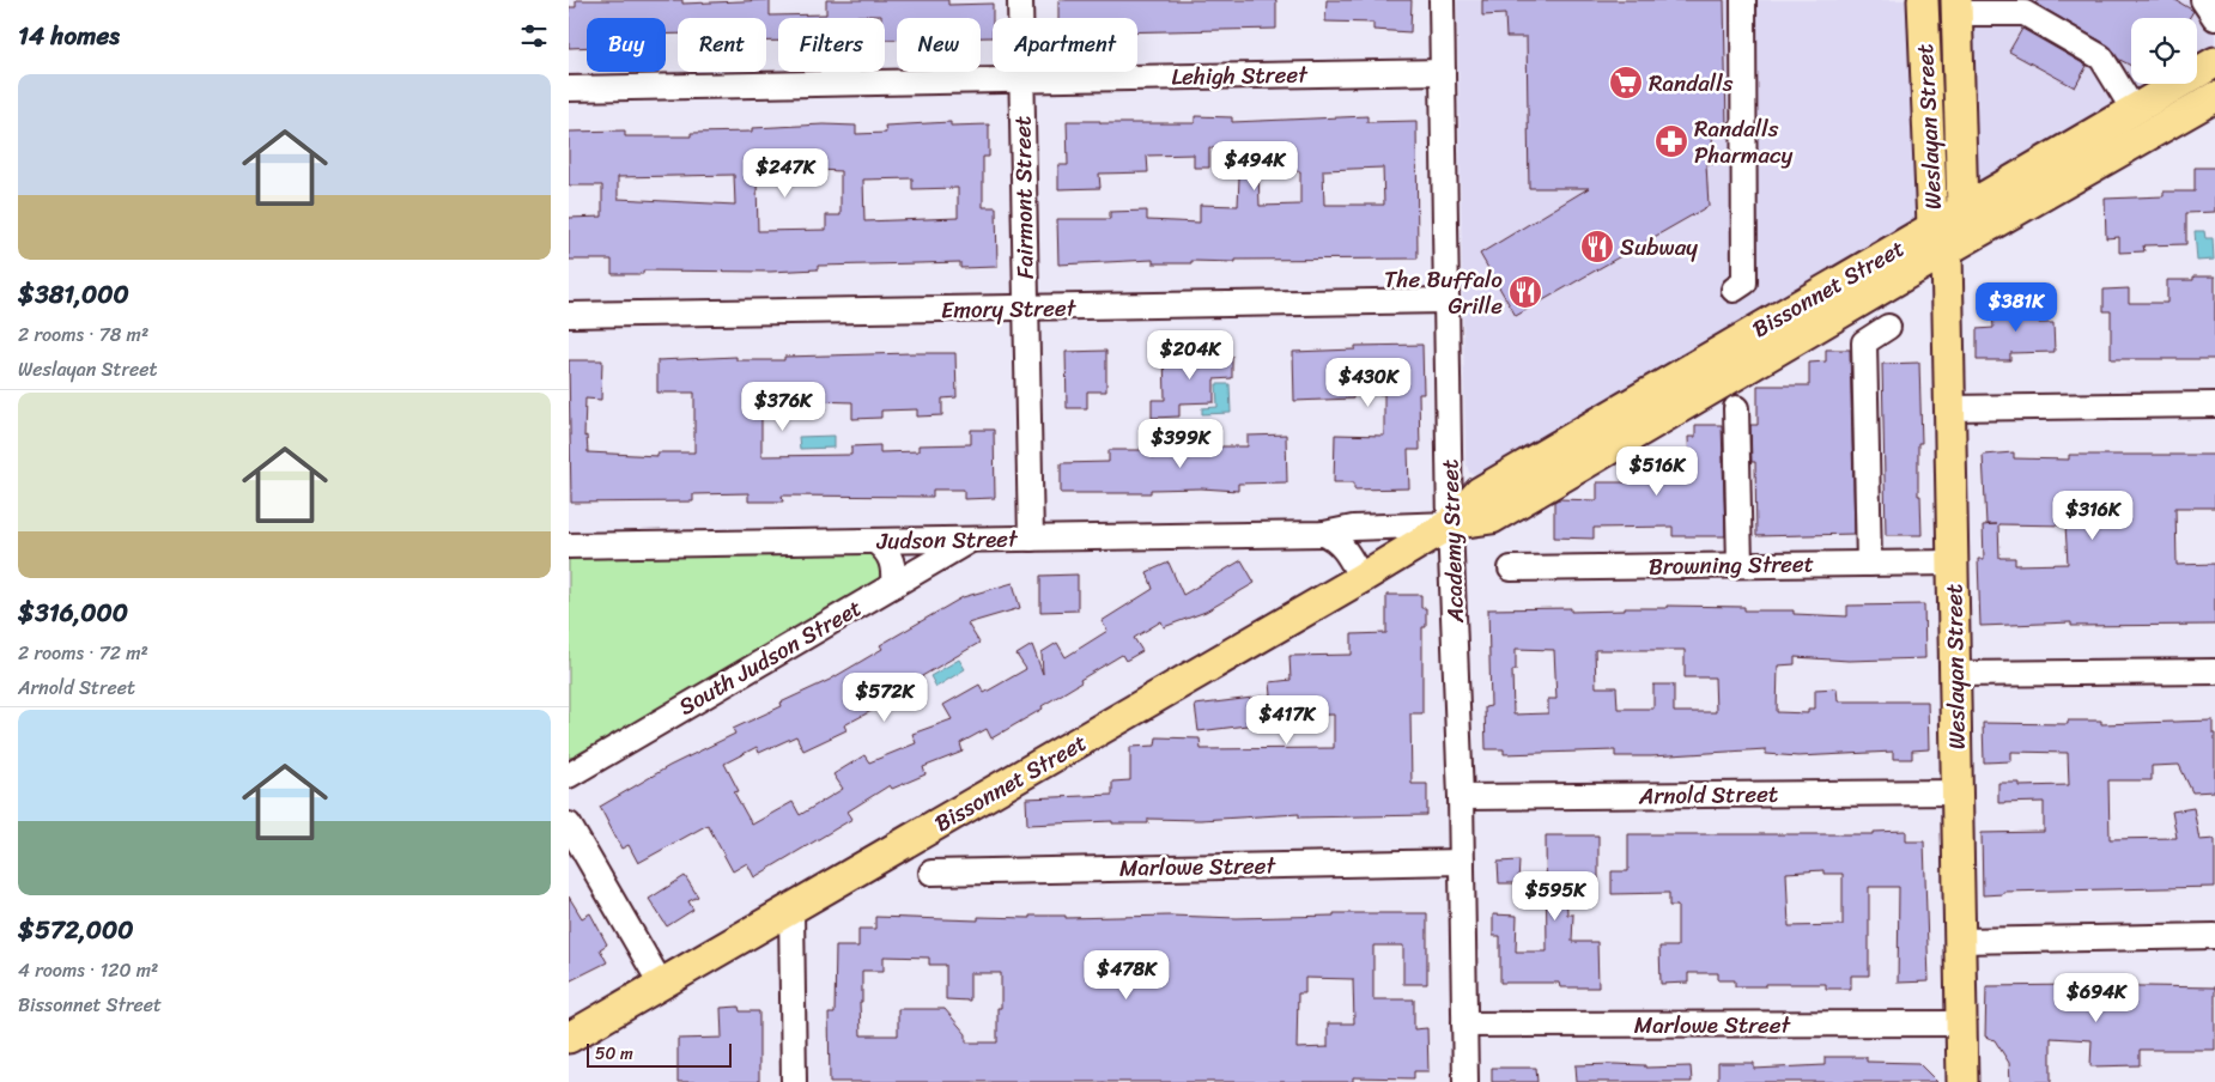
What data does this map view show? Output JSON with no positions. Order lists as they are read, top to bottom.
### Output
{
  "streets": {
    "main road": ["Weslayan Street", "Bissonnet Street"],
    "street": [
      "Lehigh Street",
      "Fairmont Street",
      "Emory Street",
      "Judson Street",
      "Academy Street",
      "Browning Street",
      "South Judson Street",
      "Arnold Street",
      "Marlowe Street"
    ]
  },
  "crossings": [
    ["Lehigh Street", "Fairmont Street"],
    ["Lehigh Street", "Academy Street"],
    ["Weslayan Street", "Bissonnet Street"],
    ["Weslayan Street", "Browning Street"],
    ["Weslayan Street", "Arnold Street"],
    ["Weslayan Street", "Marlowe Street"],
    ["Fairmont Street", "Emory Street"],
    ["Fairmont Street", "Judson Street"],
    ["Bissonnet Street", "Judson Street"],
    ["Bissonnet Street", "Academy Street"],
    ["Emory Street", "Academy Street"],
    ["Judson Street", "Academy Street"],
    ["Judson Street", "South Judson Street"],
    ["Academy Street", "Arnold Street"],
    ["Academy Street", "Marlowe Street"]
  ],
  "places": {
    "supermarket": ["Randalls"],
    "pharmacy": ["Randalls Pharmacy"],
    "restaurant": ["Subway", "The Buffalo Grille"]
  },
  "scale_bar": "50 m",
  "page": {
    "heading": "14 homes",
    "chip": [
      "Buy",
      "Rent",
      "Filters",
      "New",
      "Apartment"
    ],
    "list": [
      {
        "name": "$381,000",
        "note": "2 rooms · 78 m² · Weslayan Street"
      },
      {
        "name": "$316,000",
        "note": "2 rooms · 72 m² · Arnold Street"
      },
      {
        "name": "$572,000",
        "note": "4 rooms · 120 m² · Bissonnet Street"
      }
    ],
    "price": [
      "$494K",
      "$247K",
      "$381K",
      "$204K",
      "$430K",
      "$376K",
      "$399K",
      "$516K",
      "$316K",
      "$572K",
      "$417K",
      "$595K",
      "$478K",
      "$694K"
    ],
    "scale": "50 m"
  }
}
